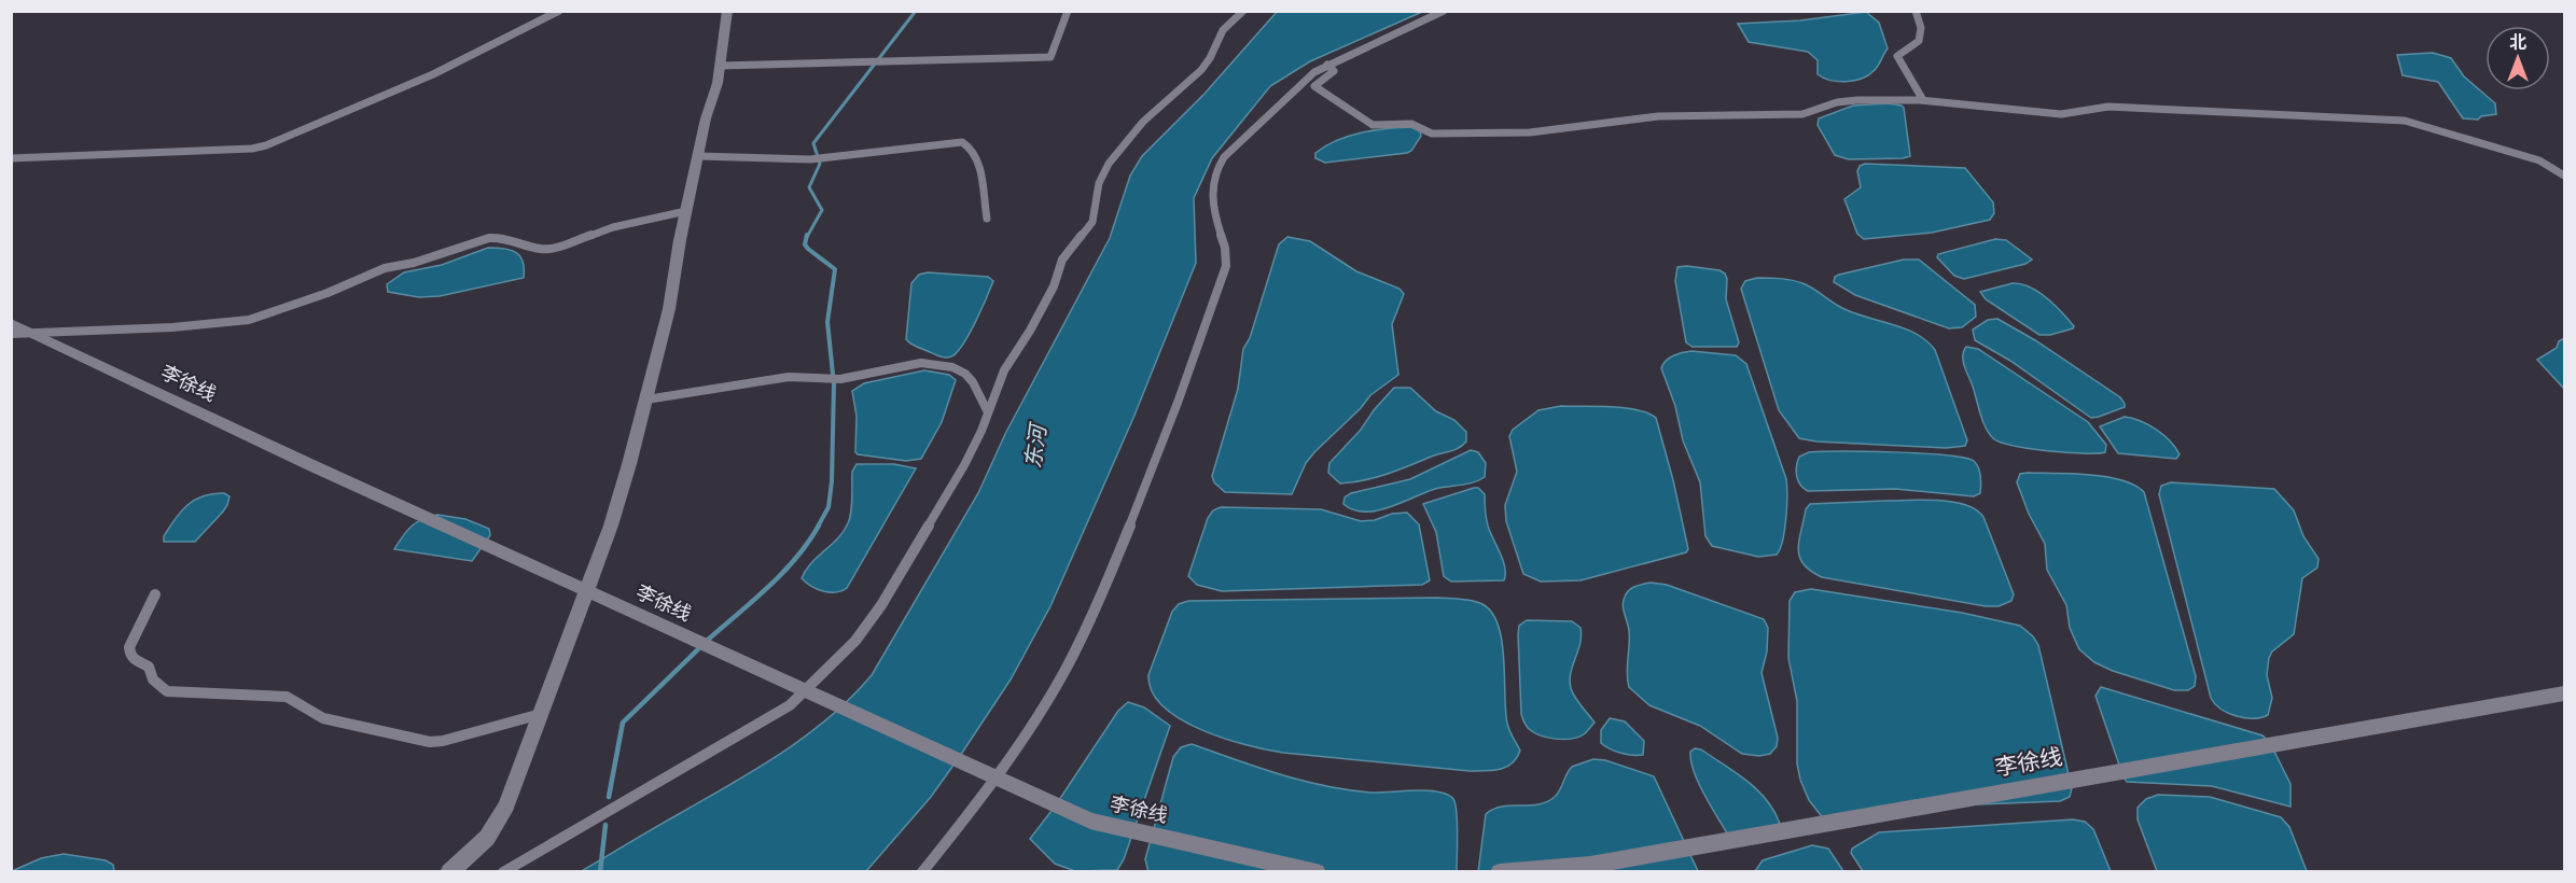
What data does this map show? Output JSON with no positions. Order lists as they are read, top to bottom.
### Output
{
  "streets": {
    "main road": ["李徐线"]
  },
  "water": ["东河"],
  "north": "top"
}
